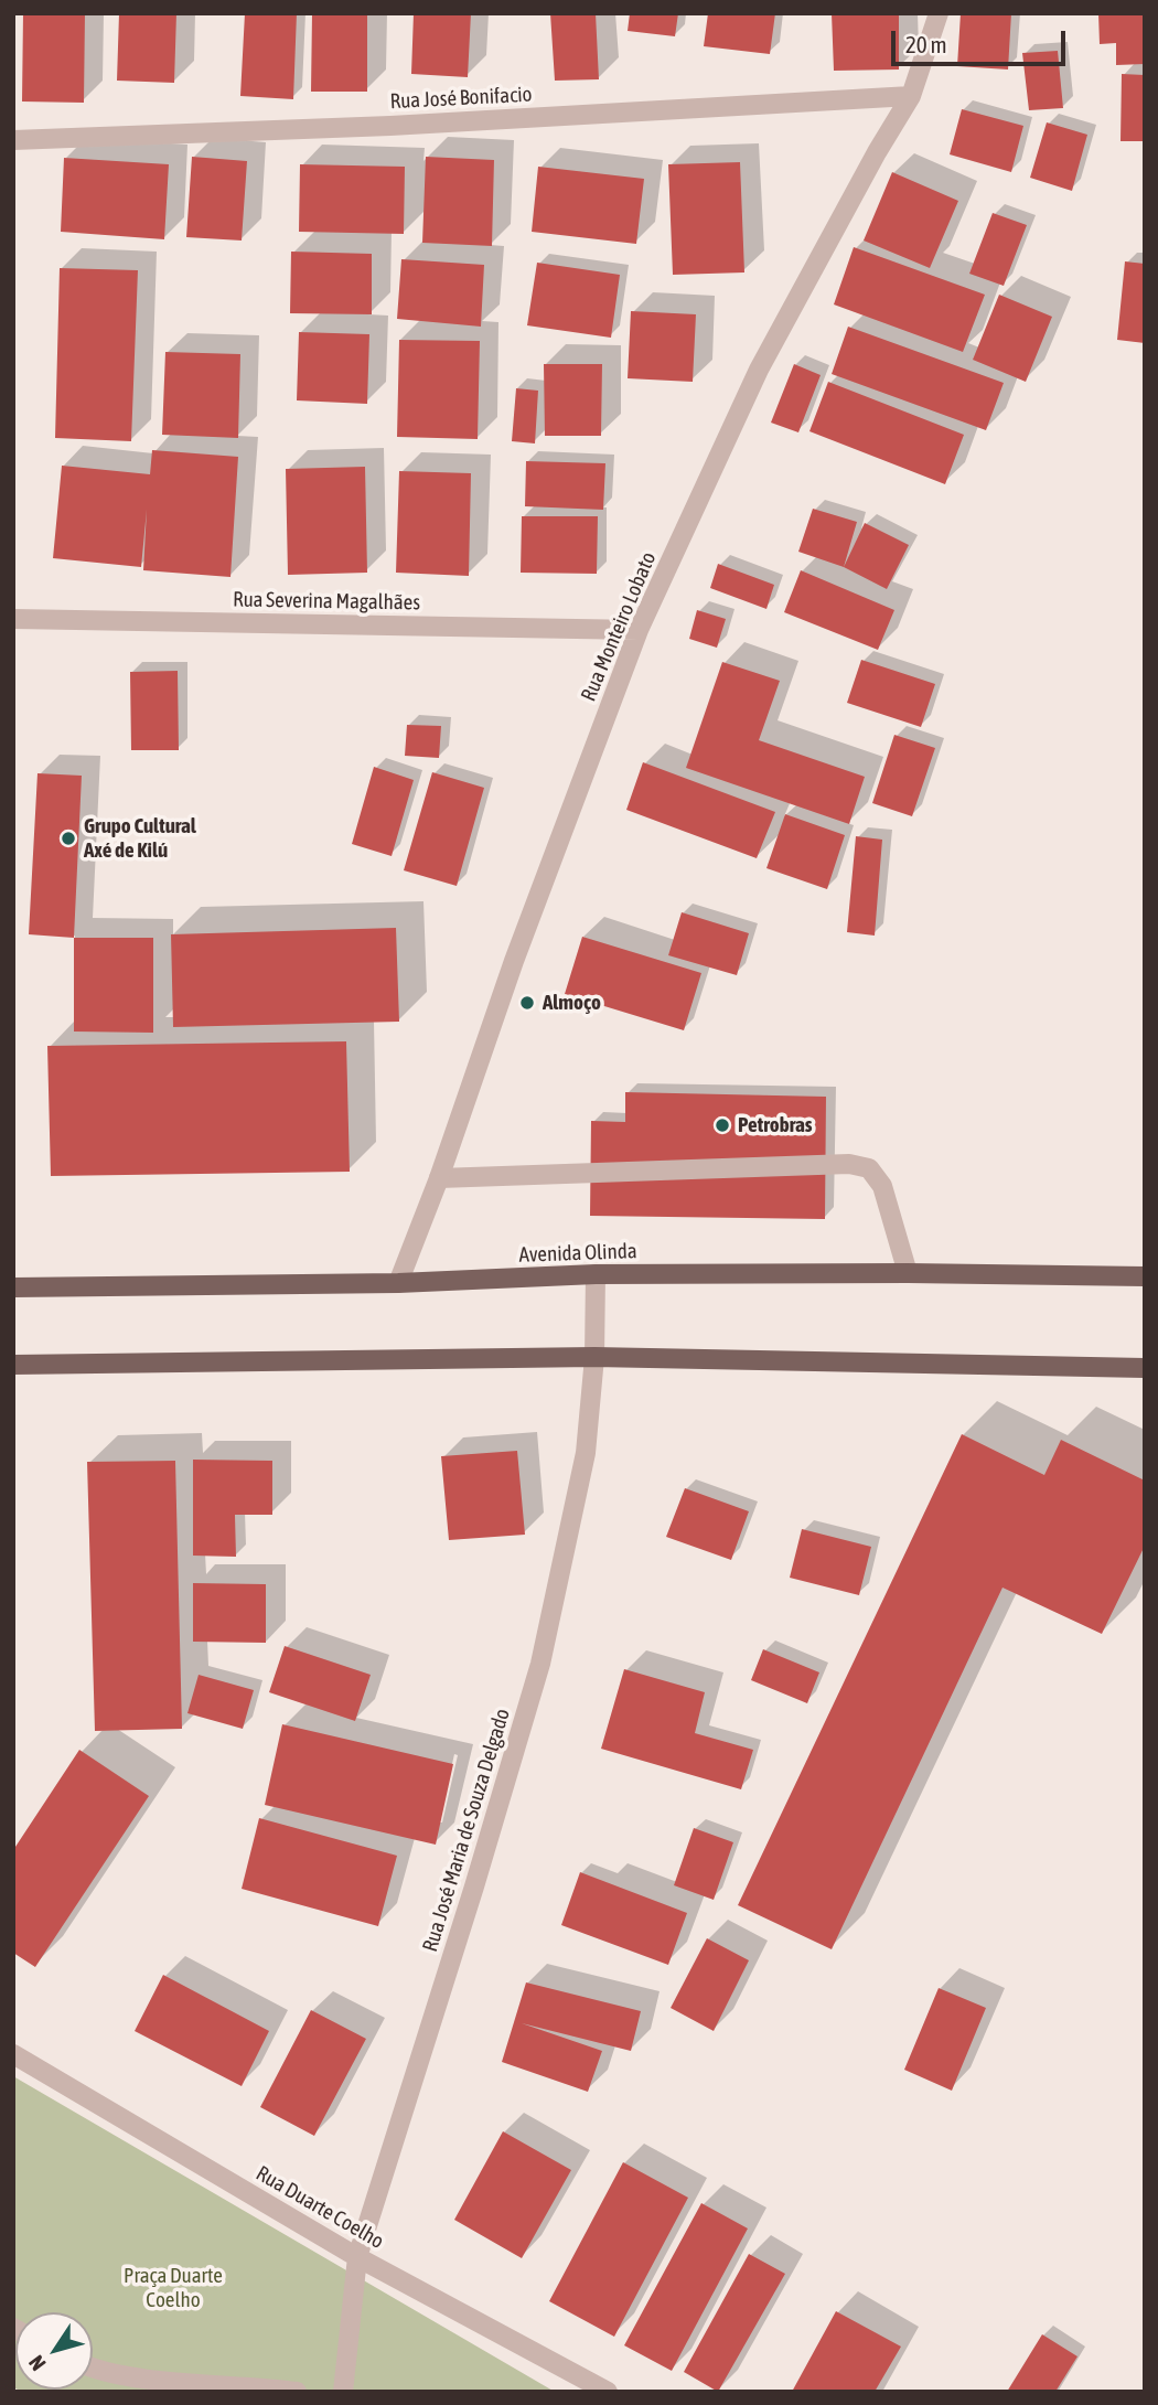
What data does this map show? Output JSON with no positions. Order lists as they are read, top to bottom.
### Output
{
  "streets": {
    "main road": ["Avenida Olinda"],
    "street": [
      "Rua José Bonifacio",
      "Rua Severina Magalhães",
      "Rua Monteiro Lobato",
      "Rua José Maria de Souza Delgado",
      "Rua Duarte Coelho"
    ]
  },
  "crossings": [
    ["Rua José Bonifacio", "Rua Monteiro Lobato"],
    ["Rua Severina Magalhães", "Rua Monteiro Lobato"],
    ["Rua Monteiro Lobato", "Avenida Olinda"],
    ["Avenida Olinda", "Rua José Maria de Souza Delgado"],
    ["Rua José Maria de Souza Delgado", "Rua Duarte Coelho"]
  ],
  "parks": ["Praça Duarte Coelho"],
  "places": ["Grupo Cultural Axé de Kilú", "Almoço", "Petrobras"],
  "scale_bar": "20 m",
  "north": "bottom left"
}
